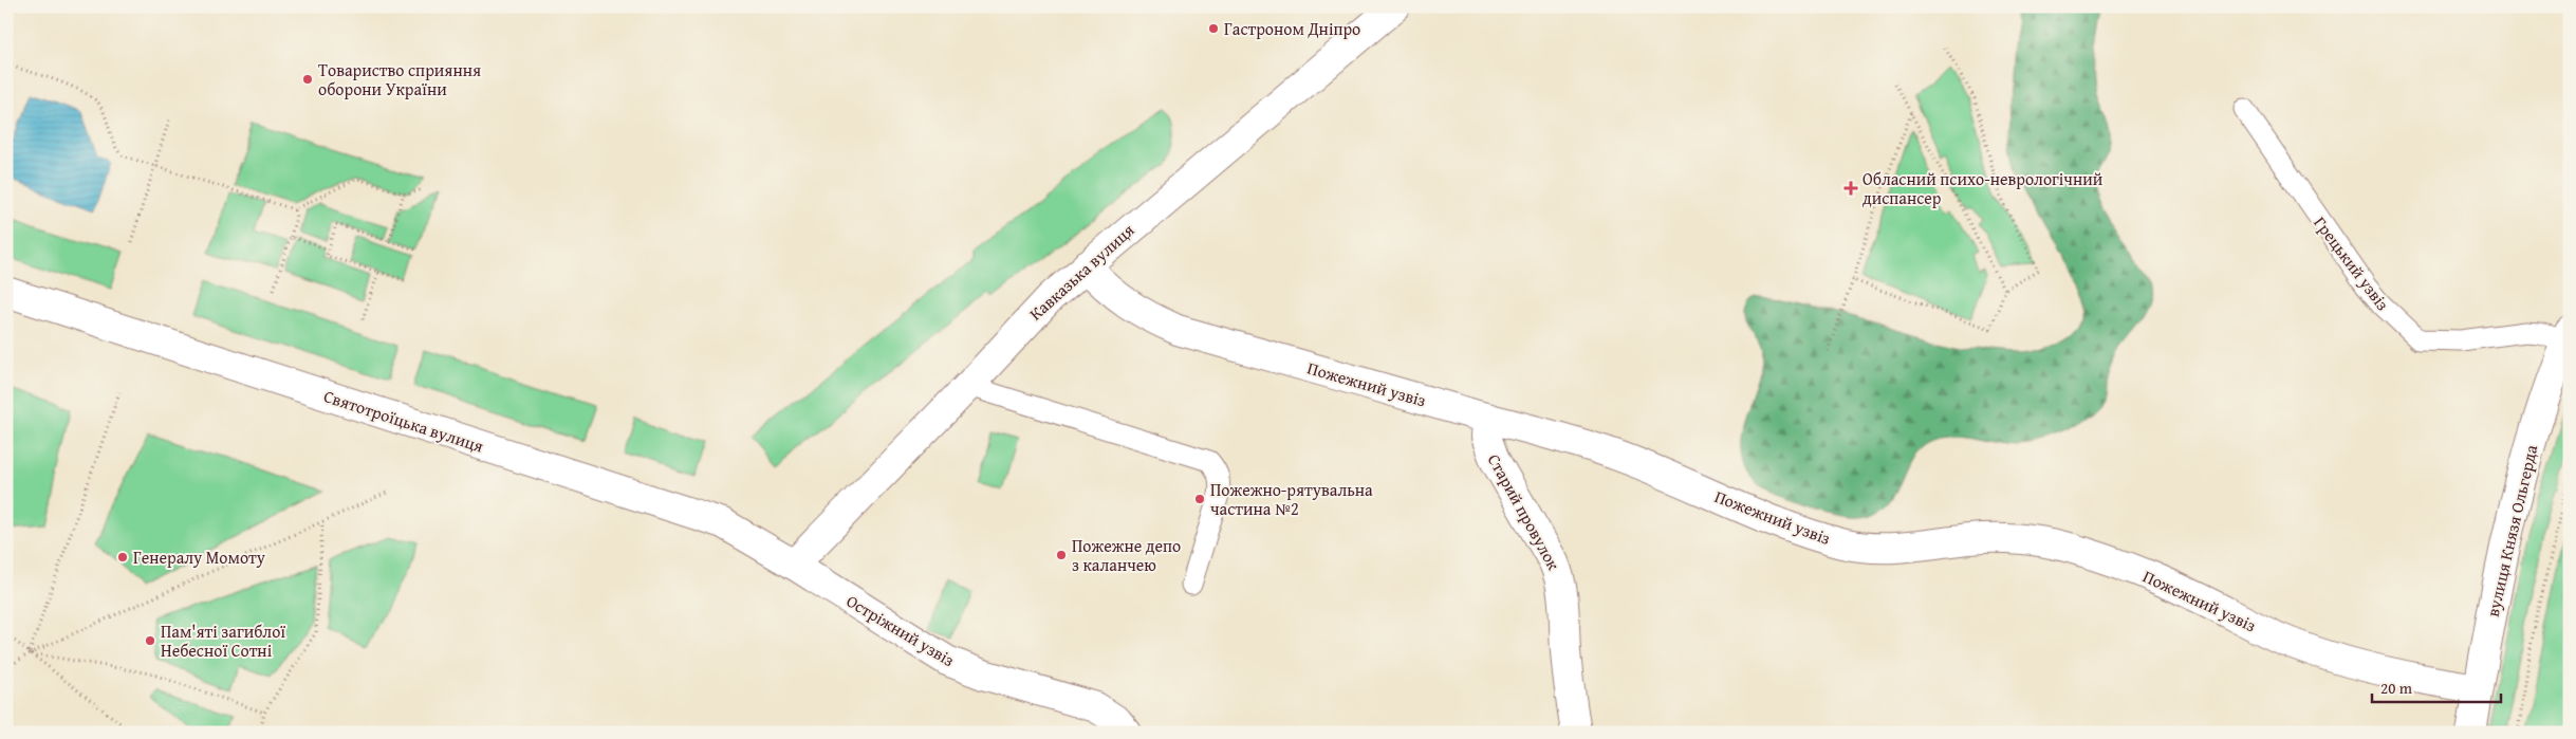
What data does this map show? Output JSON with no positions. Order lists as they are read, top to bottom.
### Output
{
  "streets": {
    "street": [
      "Кавказька вулиця",
      "Пожежний узвіз",
      "Святотроїцька вулиця",
      "Старий провулок",
      "вулиця Князя Ольгерда",
      "Остріжний узвіз"
    ],
    "lane": ["Грецький узвіз"]
  },
  "crossings": [
    ["Грецький узвіз", "вулиця Князя Ольгерда"],
    ["Кавказька вулиця", "Пожежний узвіз"],
    ["Кавказька вулиця", "Святотроїцька вулиця"],
    ["Кавказька вулиця", "Остріжний узвіз"],
    ["Пожежний узвіз", "Старий провулок"],
    ["Пожежний узвіз", "вулиця Князя Ольгерда"],
    ["Святотроїцька вулиця", "Остріжний узвіз"]
  ],
  "places": {
    "other": [
      "Гастроном Дніпро",
      "Товариство сприяння оборони України",
      "Пожежно-рятувальна частина №2",
      "Пожежне депо з каланчею",
      "Генералу Момоту",
      "Пам'яті загиблої Небесної Сотні"
    ],
    "health": ["Обласний психо-неврологічний диспансер"]
  },
  "scale_bar": "20 m"
}
